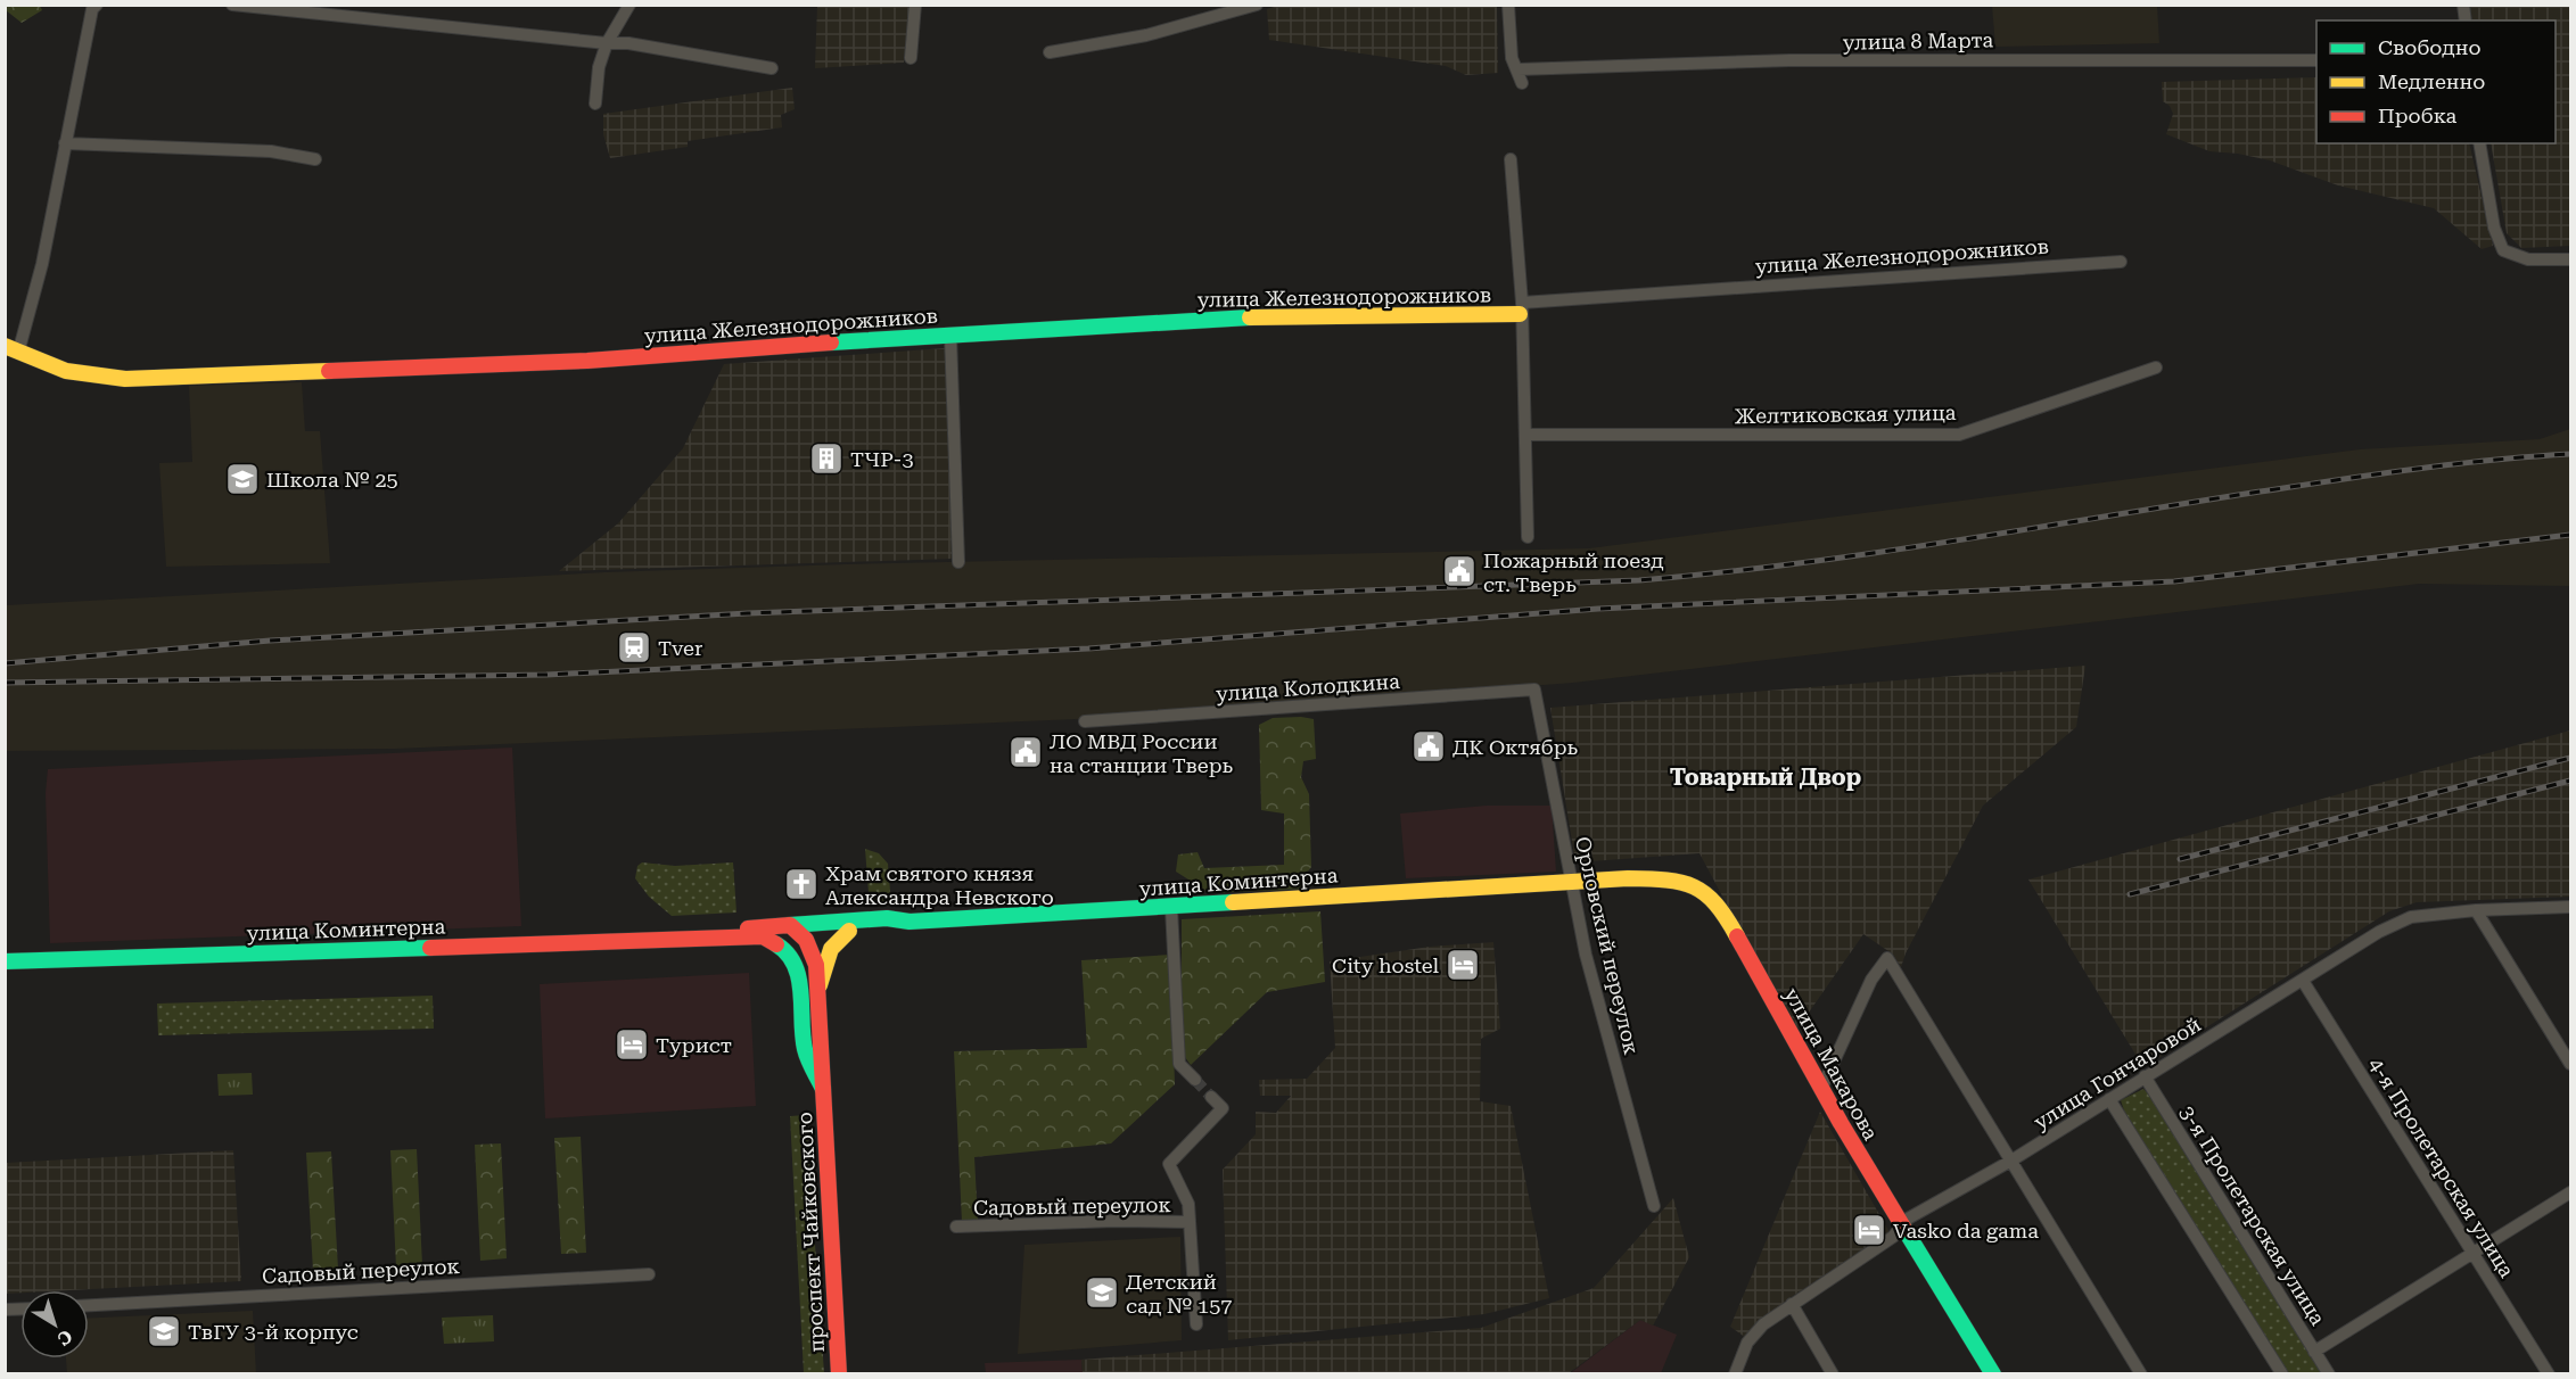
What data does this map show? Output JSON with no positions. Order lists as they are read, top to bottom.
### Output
{
  "streets": {
    "main road": [
      "улица Железнодорожников",
      "улица Коминтерна",
      "улица Макарова",
      "проспект Чайковского"
    ],
    "street": [
      "улица 8 Марта",
      "Желтиковская улица",
      "улица Колодкина",
      "Орловский переулок",
      "улица Гончаровой",
      "4-я Пролетарская улица",
      "Садовый переулок",
      "3-я Пролетарская улица"
    ]
  },
  "crossings": [
    ["улица Колодкина", "Орловский переулок"],
    ["улица Коминтерна", "Орловский переулок"],
    ["улица Коминтерна", "улица Макарова"],
    ["улица Коминтерна", "проспект Чайковского"],
    ["Орловский переулок", "улица Макарова"],
    ["улица Макарова", "улица Гончаровой"],
    ["улица Гончаровой", "4-я Пролетарская улица"],
    ["улица Гончаровой", "3-я Пролетарская улица"]
  ],
  "districts": ["Товарный Двор"],
  "places": {
    "building": ["ТЧР-3"],
    "school or university": ["Школа № 25", "Детский сад № 157", "ТвГУ 3-й корпус"],
    "public building": ["Пожарный поезд ст. Тверь", "ДК Октябрь", "ЛО МВД России на станции Тверь"],
    "station": ["Tver"],
    "church": ["Храм святого князя Александра Невского"],
    "hotel": ["City hostel", "Турист", "Vasko da gama"]
  },
  "legend": ["Свободно", "Медленно", "Пробка"],
  "north": "bottom right"
}
